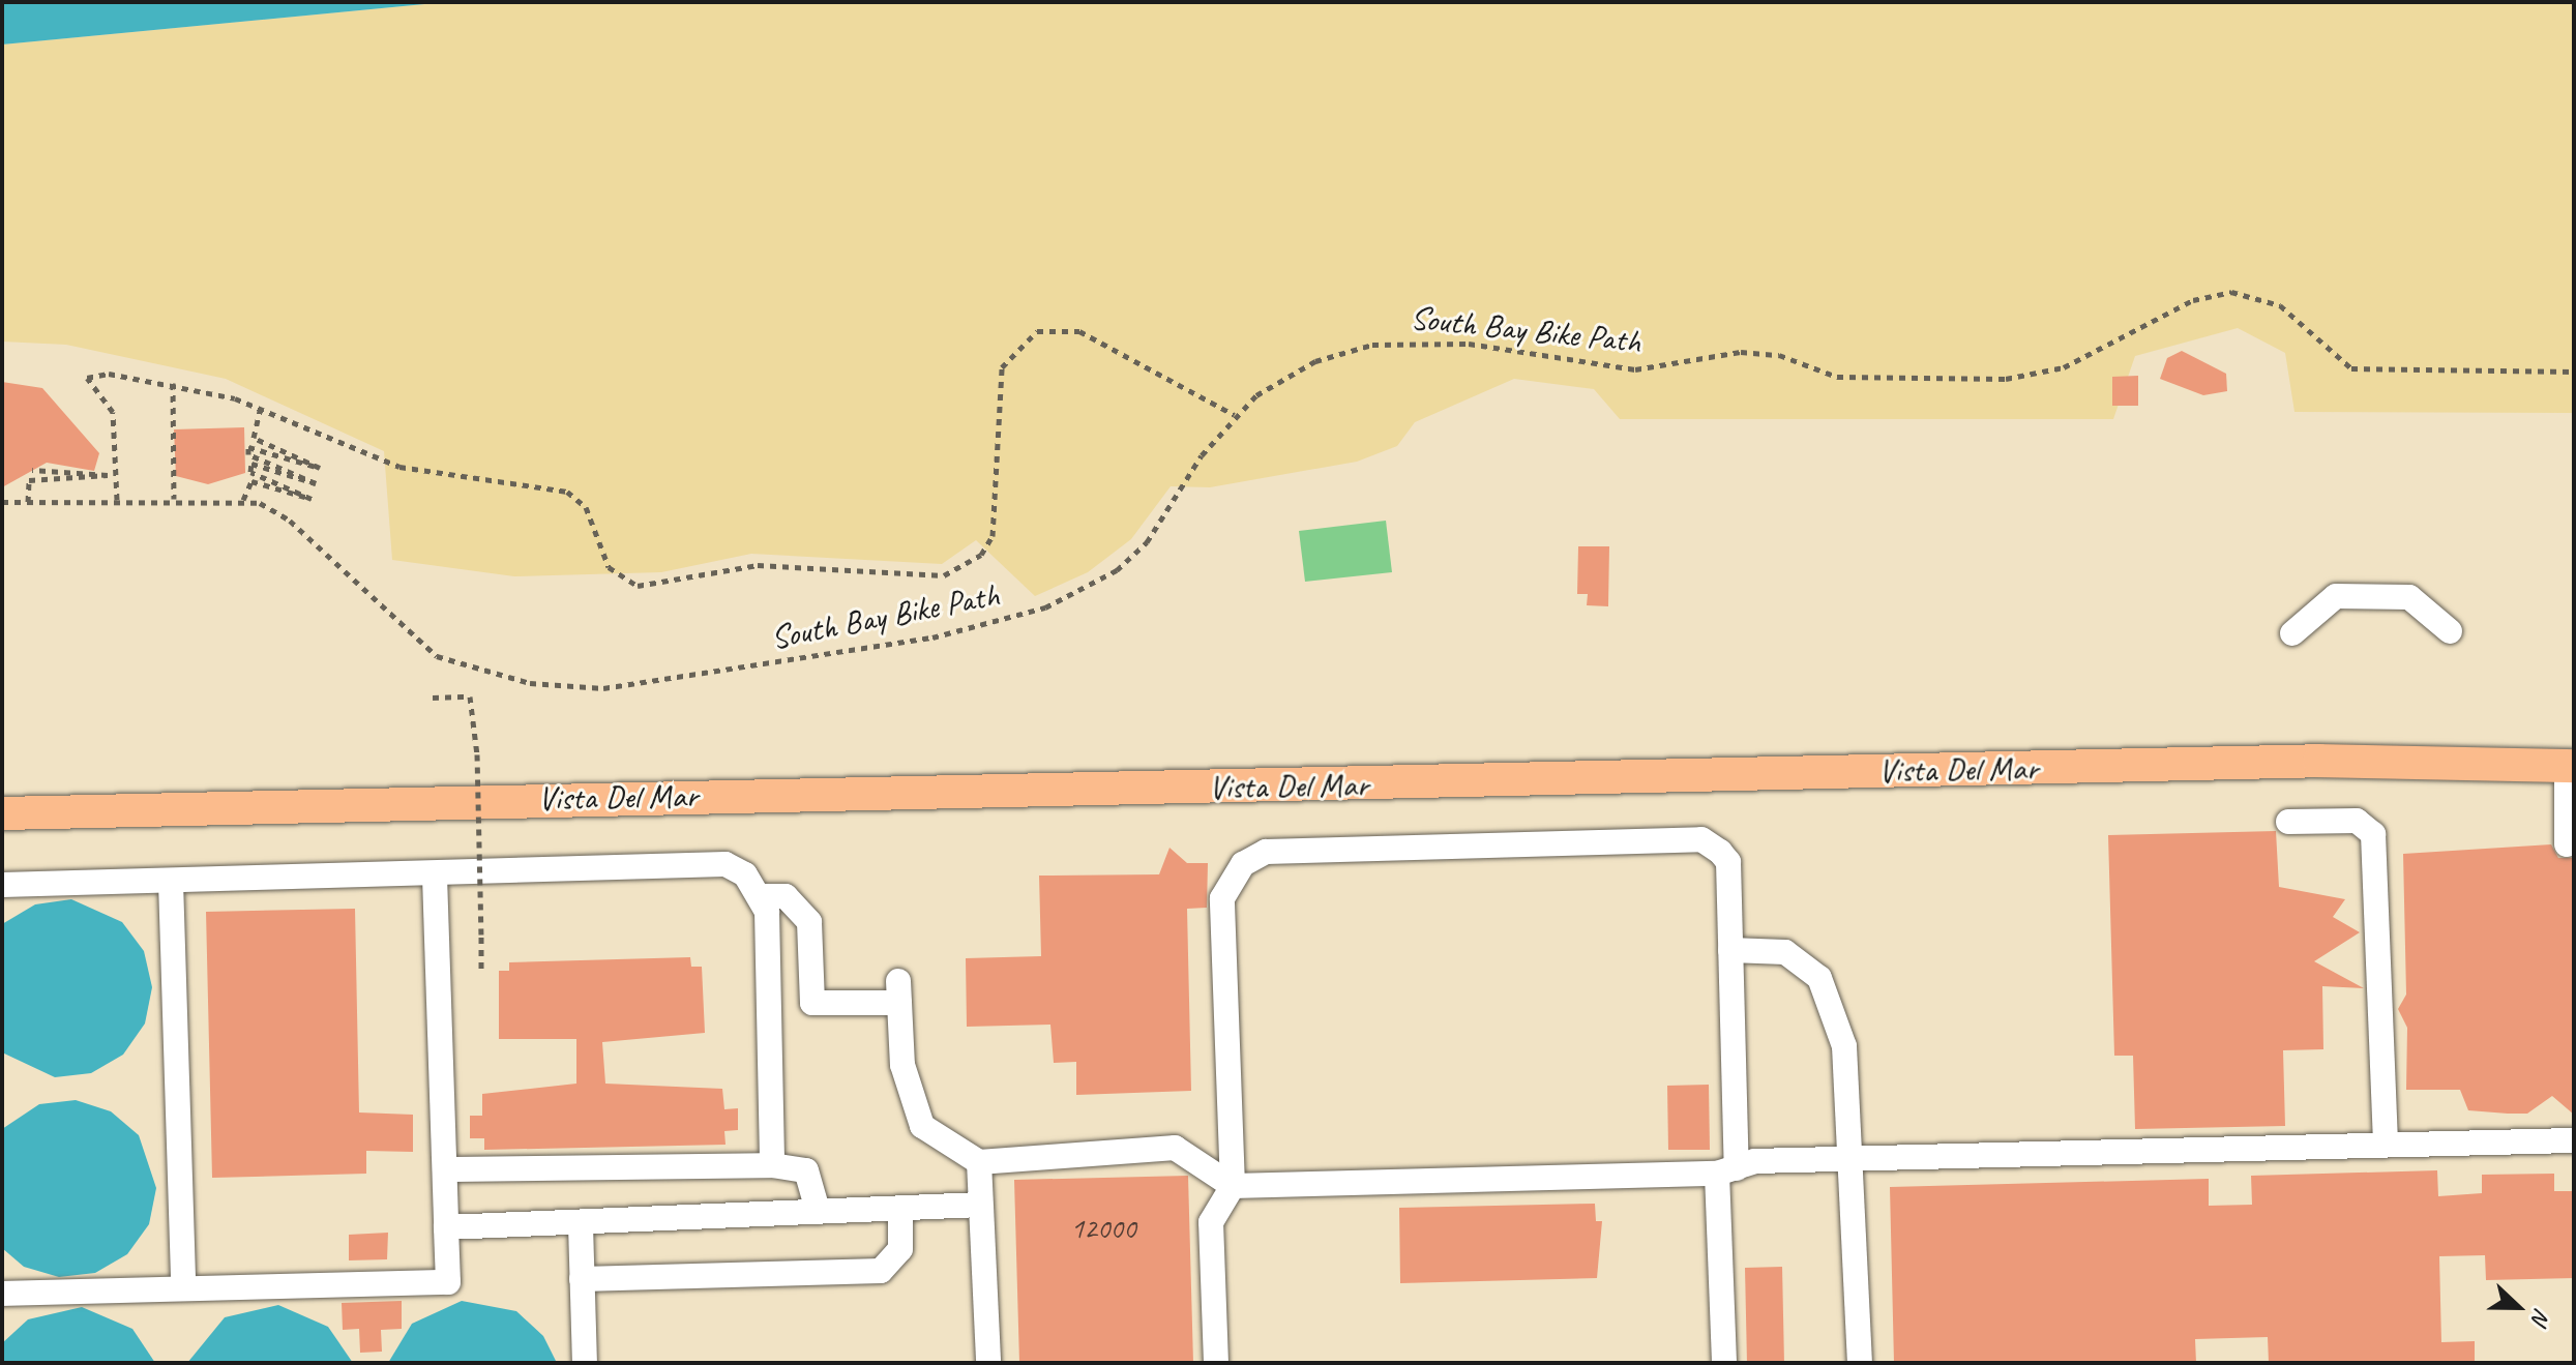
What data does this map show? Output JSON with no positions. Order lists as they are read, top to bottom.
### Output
{
  "streets": {
    "main road": ["Vista Del Mar"],
    "path": ["South Bay Bike Path"]
  },
  "house_numbers": ["12000"],
  "north": "right"
}
